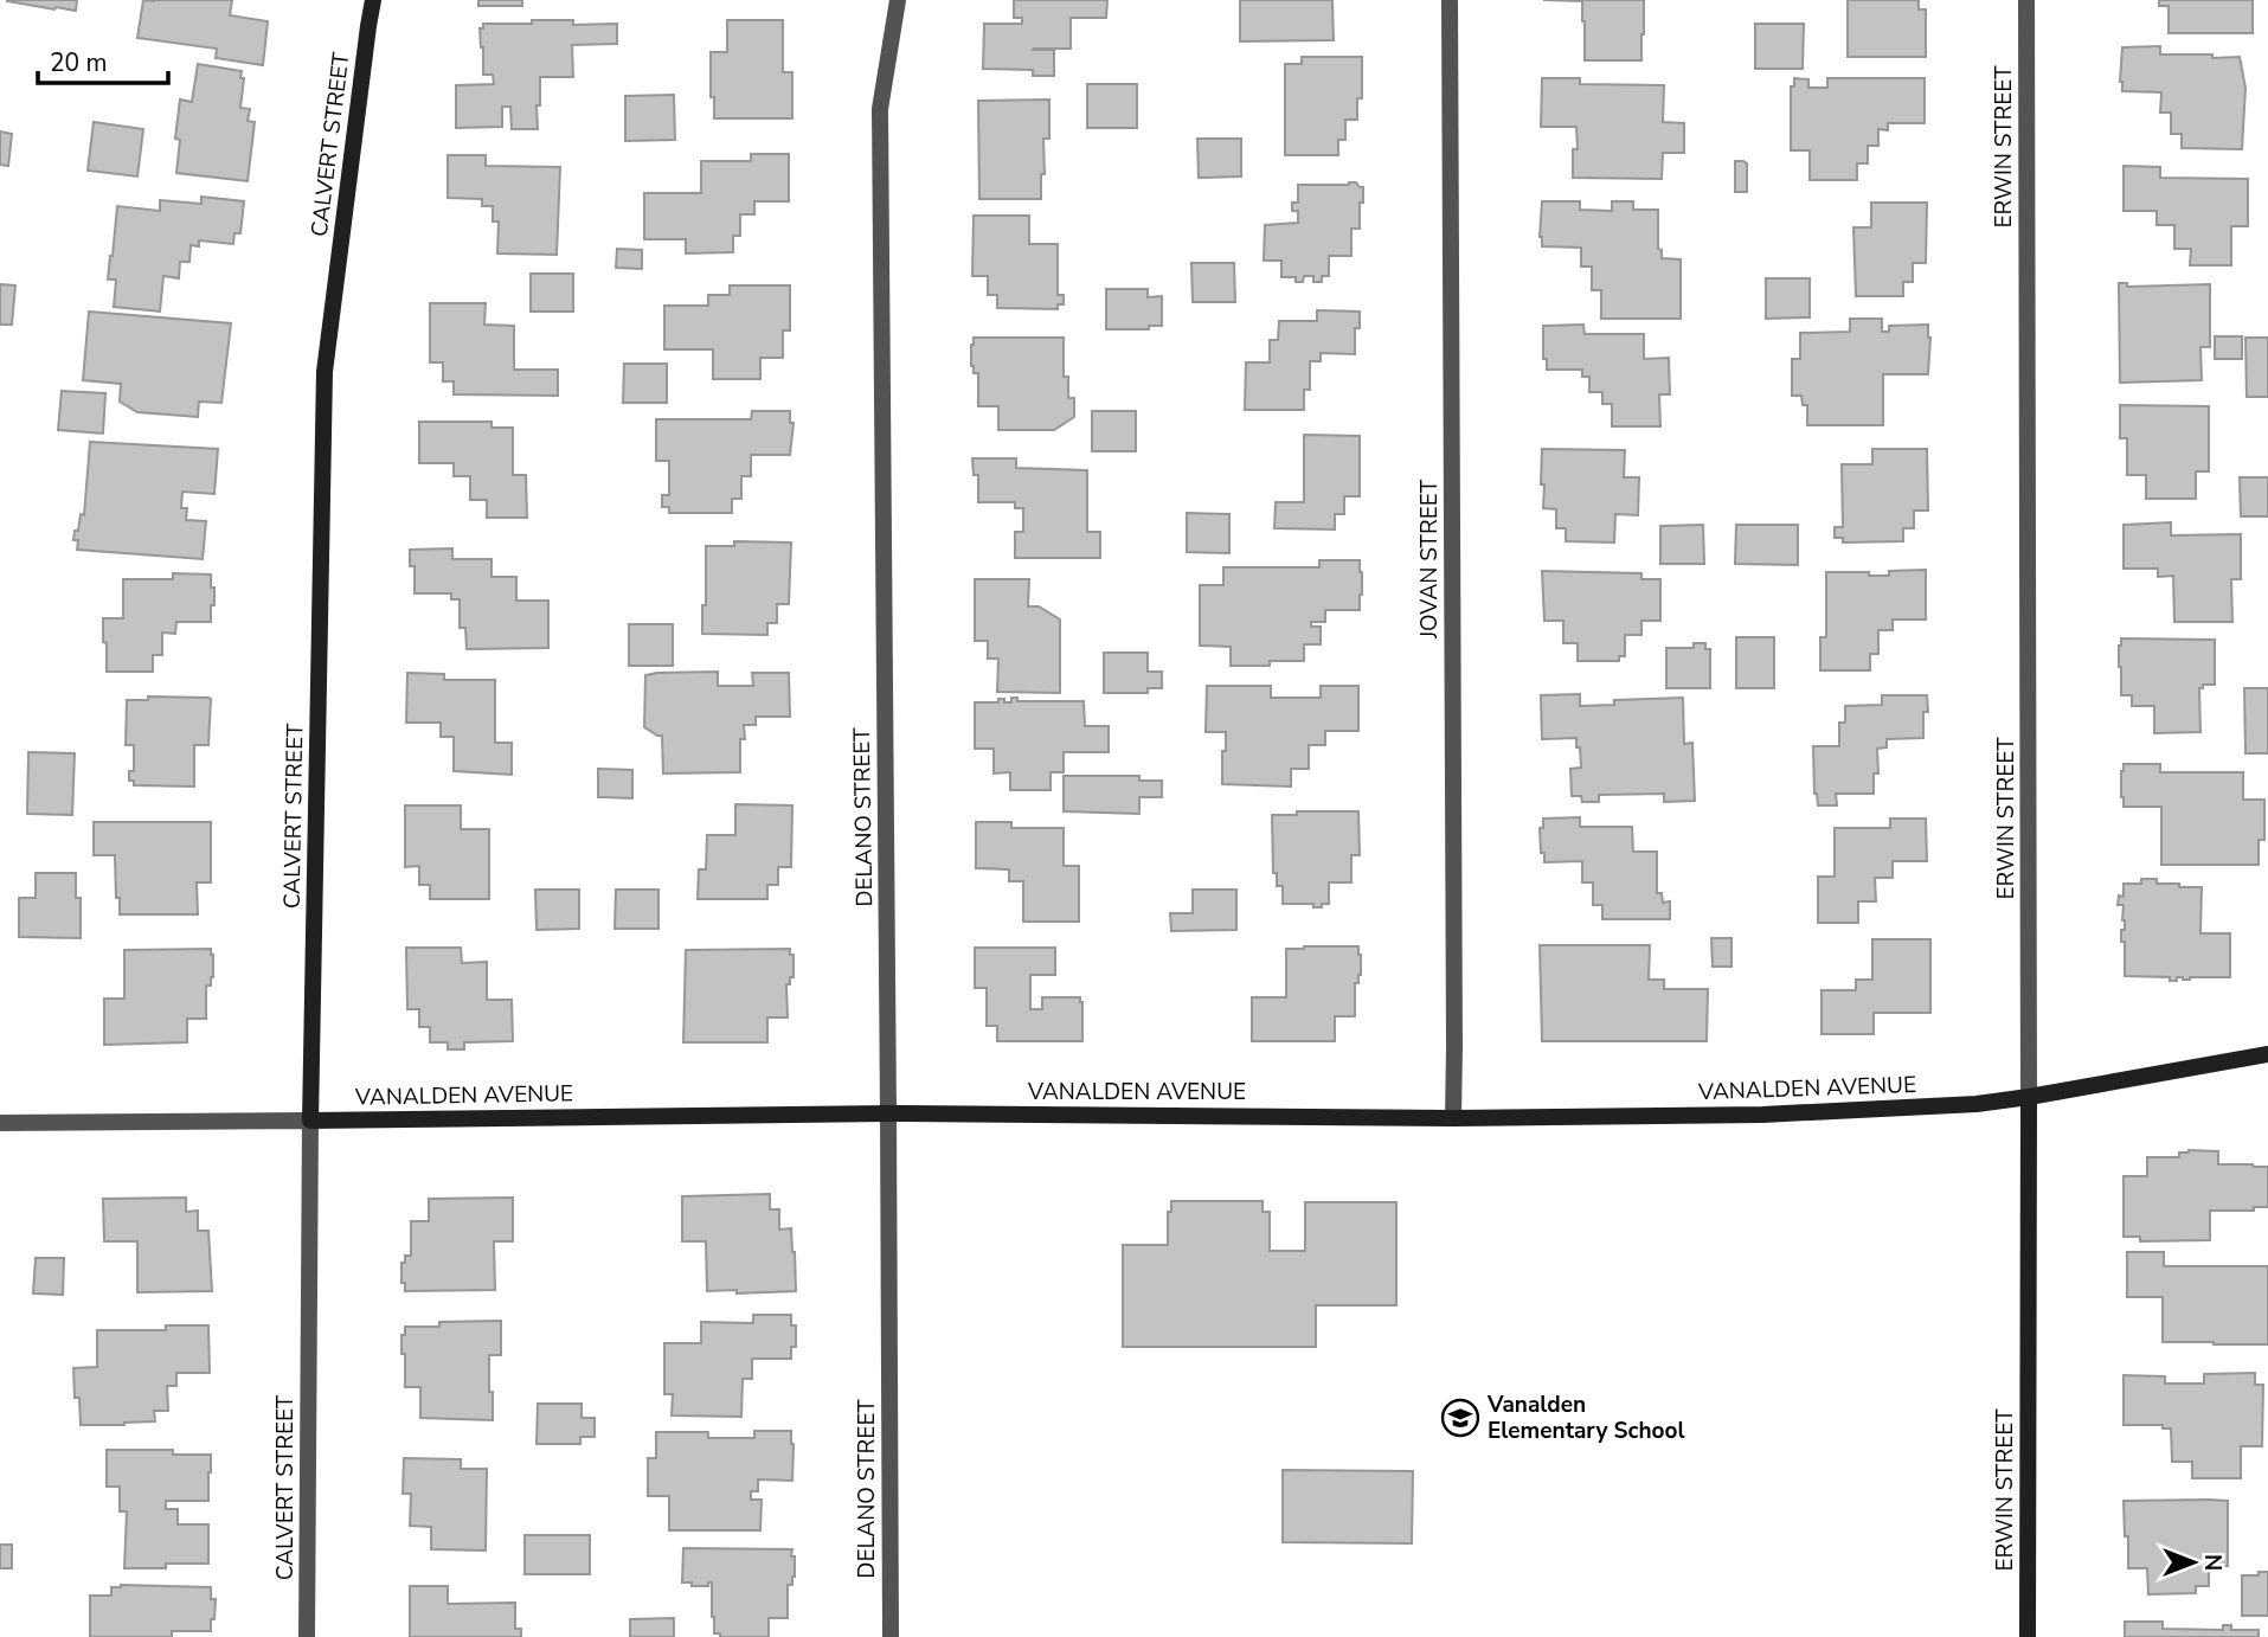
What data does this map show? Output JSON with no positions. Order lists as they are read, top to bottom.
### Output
{
  "streets": {
    "street": [
      "CALVERT STREET",
      "ERWIN STREET",
      "JOVAN STREET",
      "DELANO STREET",
      "VANALDEN AVENUE"
    ]
  },
  "crossings": [
    ["CALVERT STREET", "VANALDEN AVENUE"],
    ["ERWIN STREET", "VANALDEN AVENUE"],
    ["JOVAN STREET", "VANALDEN AVENUE"],
    ["DELANO STREET", "VANALDEN AVENUE"]
  ],
  "places": {
    "school or university": ["Vanalden Elementary School"]
  },
  "scale_bar": "20 m",
  "north": "right"
}
